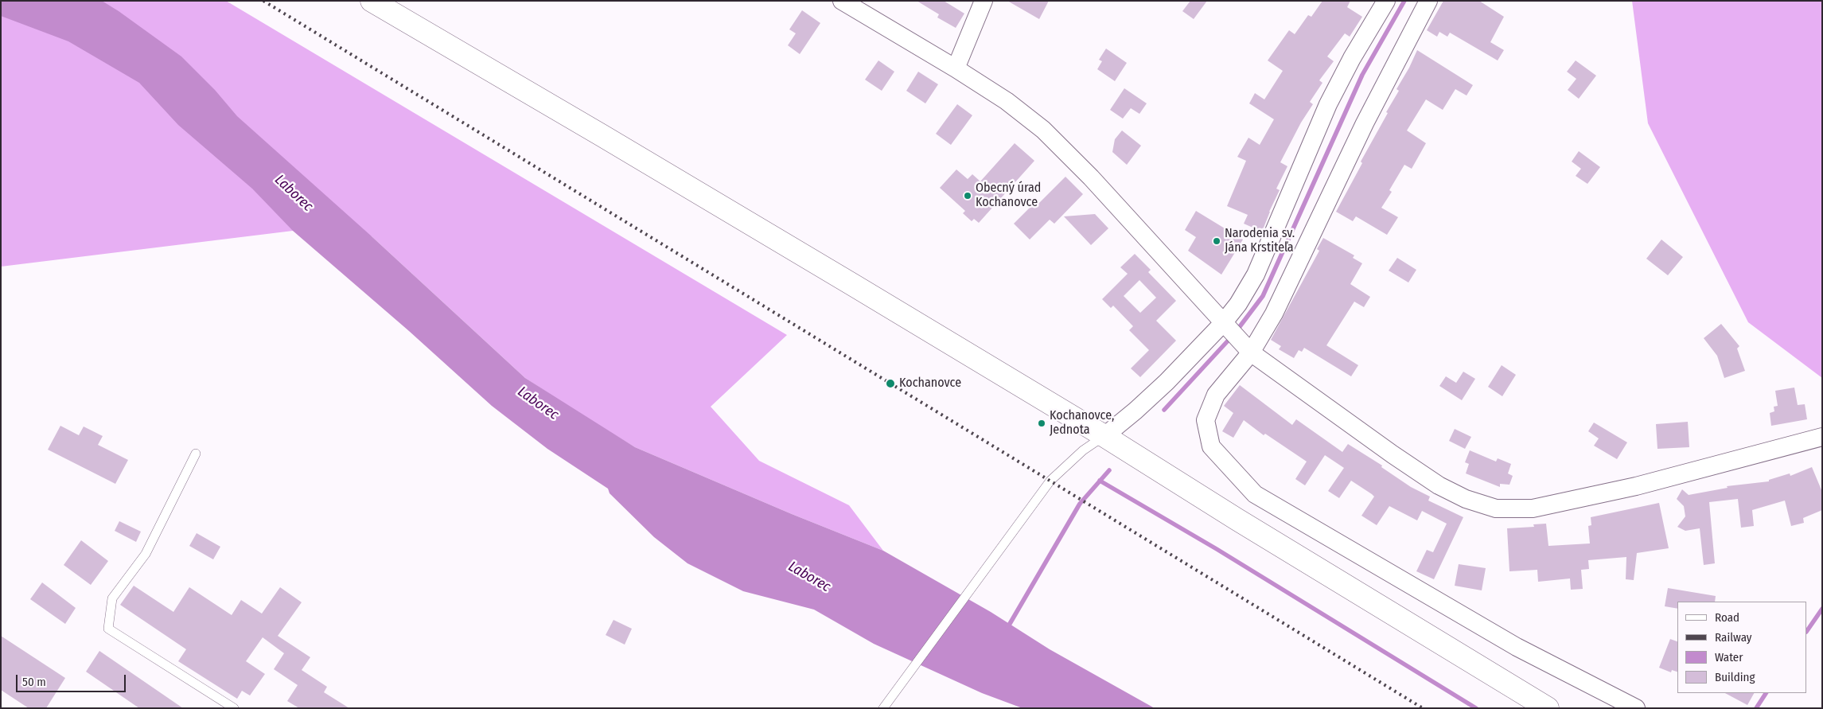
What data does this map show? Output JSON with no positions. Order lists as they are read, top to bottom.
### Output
{
  "water": ["Laborec"],
  "places": [
    "Obecný úrad Kochanovce",
    "Narodenia sv. Jána Krstiteľa",
    "Kochanovce",
    "Kochanovce, Jednota"
  ],
  "legend": [
    "Road",
    "Railway",
    "Water",
    "Building"
  ],
  "scale_bar": "50 m"
}
